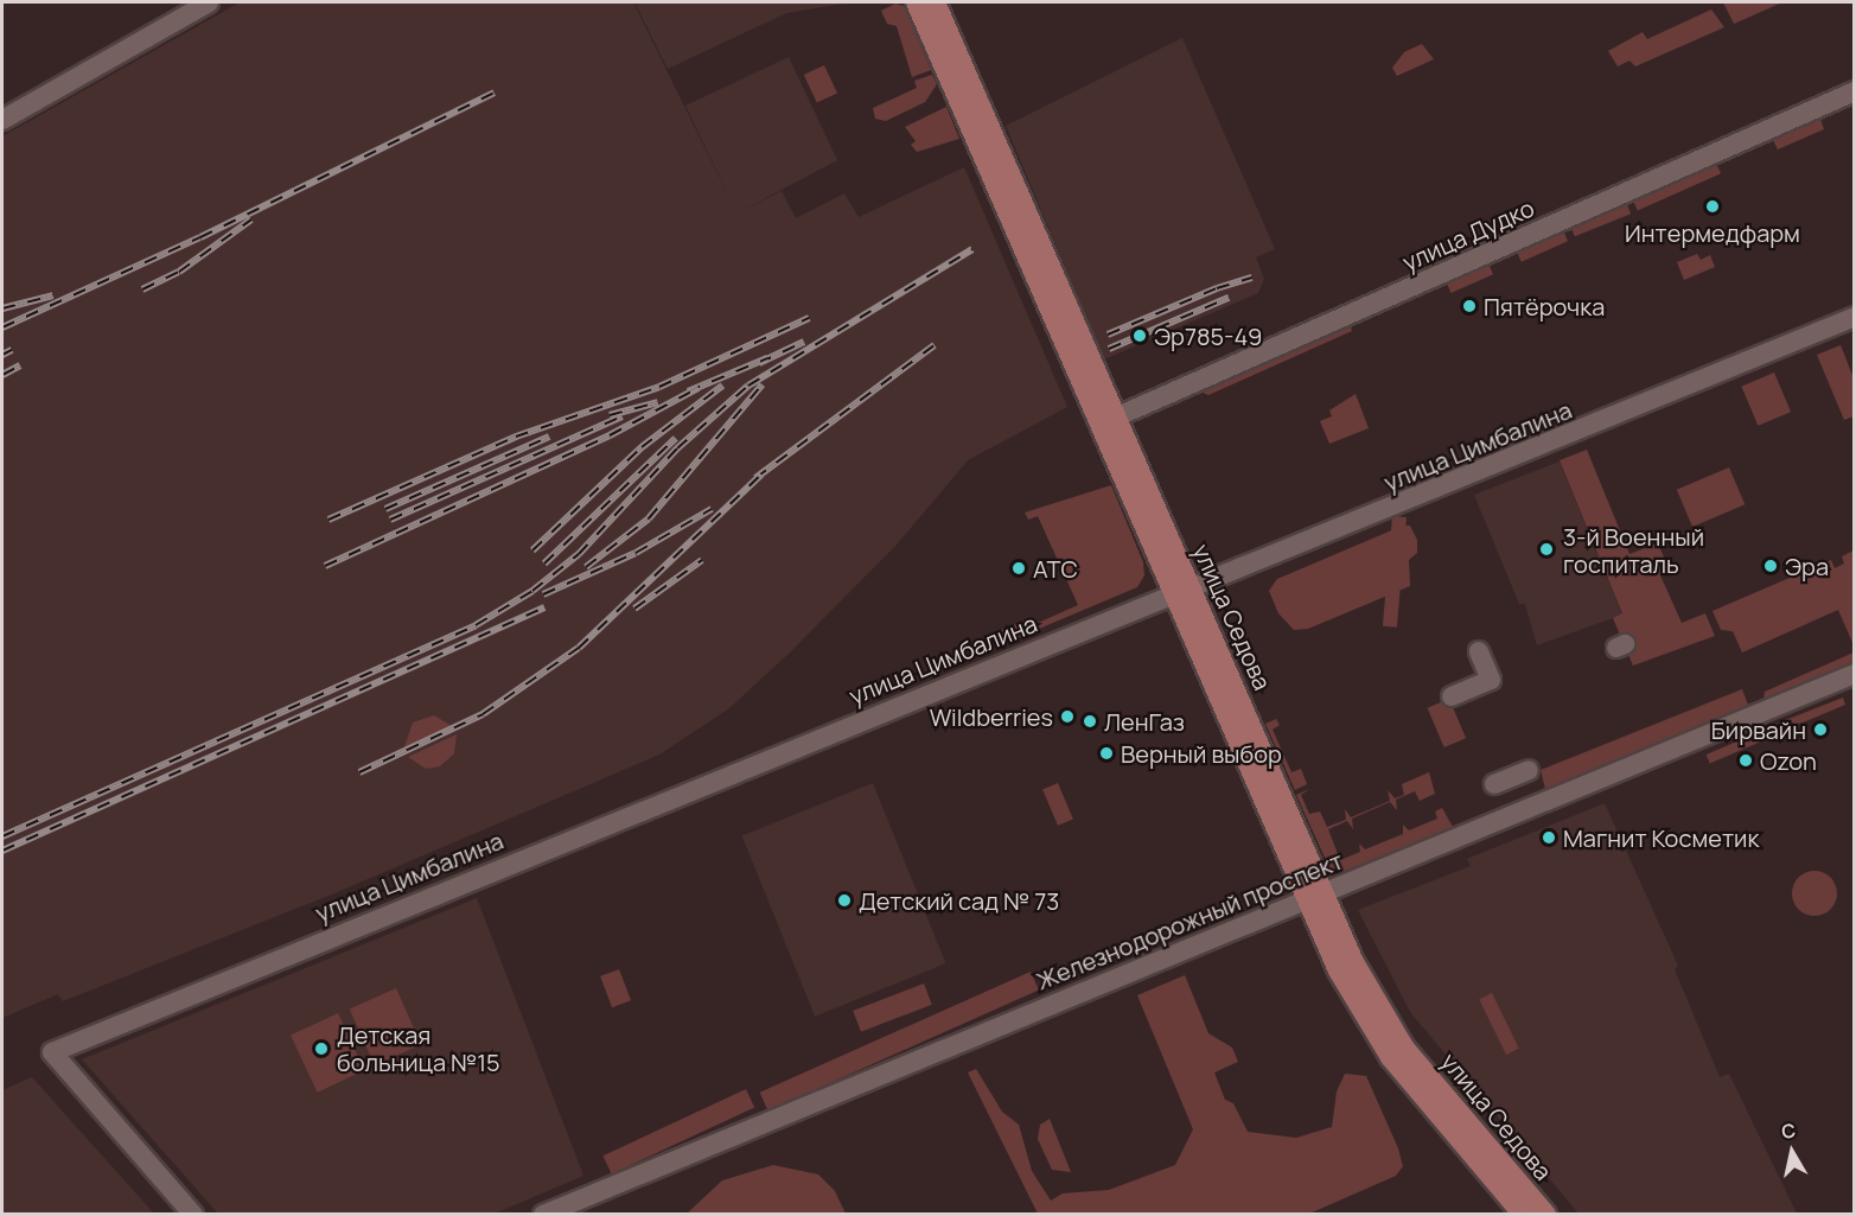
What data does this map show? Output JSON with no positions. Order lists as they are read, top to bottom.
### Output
{
  "streets": {
    "main road": ["улица Седова"],
    "street": ["улица Дудко", "улица Цимбалина", "Железнодорожный проспект"]
  },
  "crossings": [
    ["улица Дудко", "улица Седова"],
    ["улица Цимбалина", "улица Седова"],
    ["улица Седова", "Железнодорожный проспект"]
  ],
  "places": [
    "Интермедфарм",
    "Пятёрочка",
    "Эр785-49",
    "3-й Военный госпиталь",
    "Эра",
    "АТС",
    "Wildberries",
    "ЛенГаз",
    "Бирвайн",
    "Верный выбор",
    "Ozon",
    "Магнит Косметик",
    "Детский сад № 73",
    "Детская больница №15"
  ],
  "north": "top"
}
